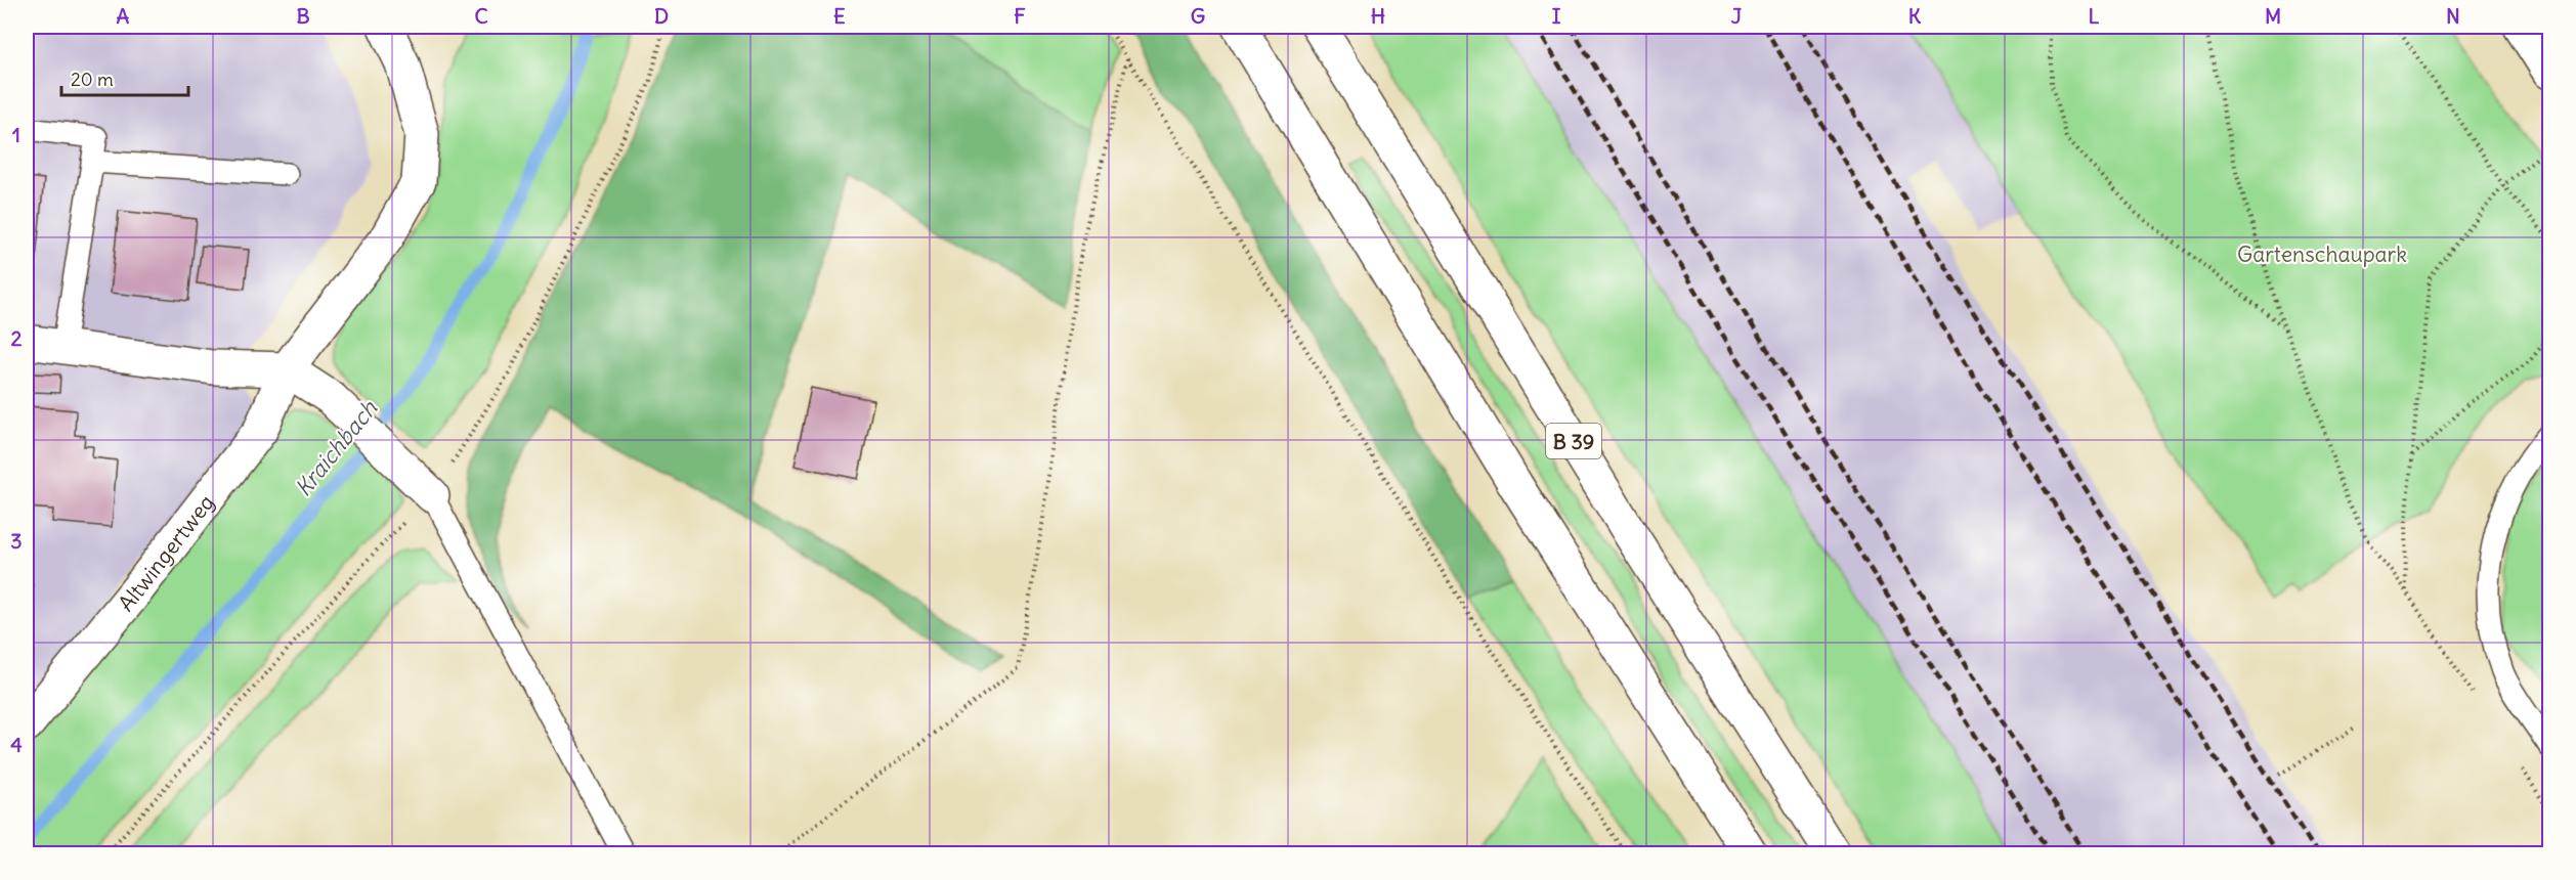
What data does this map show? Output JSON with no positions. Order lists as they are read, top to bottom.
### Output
{
  "streets": {
    "main road": ["B 39", "Altwingertweg"]
  },
  "water": ["Kraichbach"],
  "parks": ["Gartenschaupark"],
  "scale_bar": "20 m",
  "grid": {
    "columns": [
      "A",
      "B",
      "C",
      "D",
      "E",
      "F",
      "G",
      "H",
      "I",
      "J",
      "K",
      "L",
      "M",
      "N"
    ],
    "rows": [
      "1",
      "2",
      "3",
      "4"
    ]
  }
}
